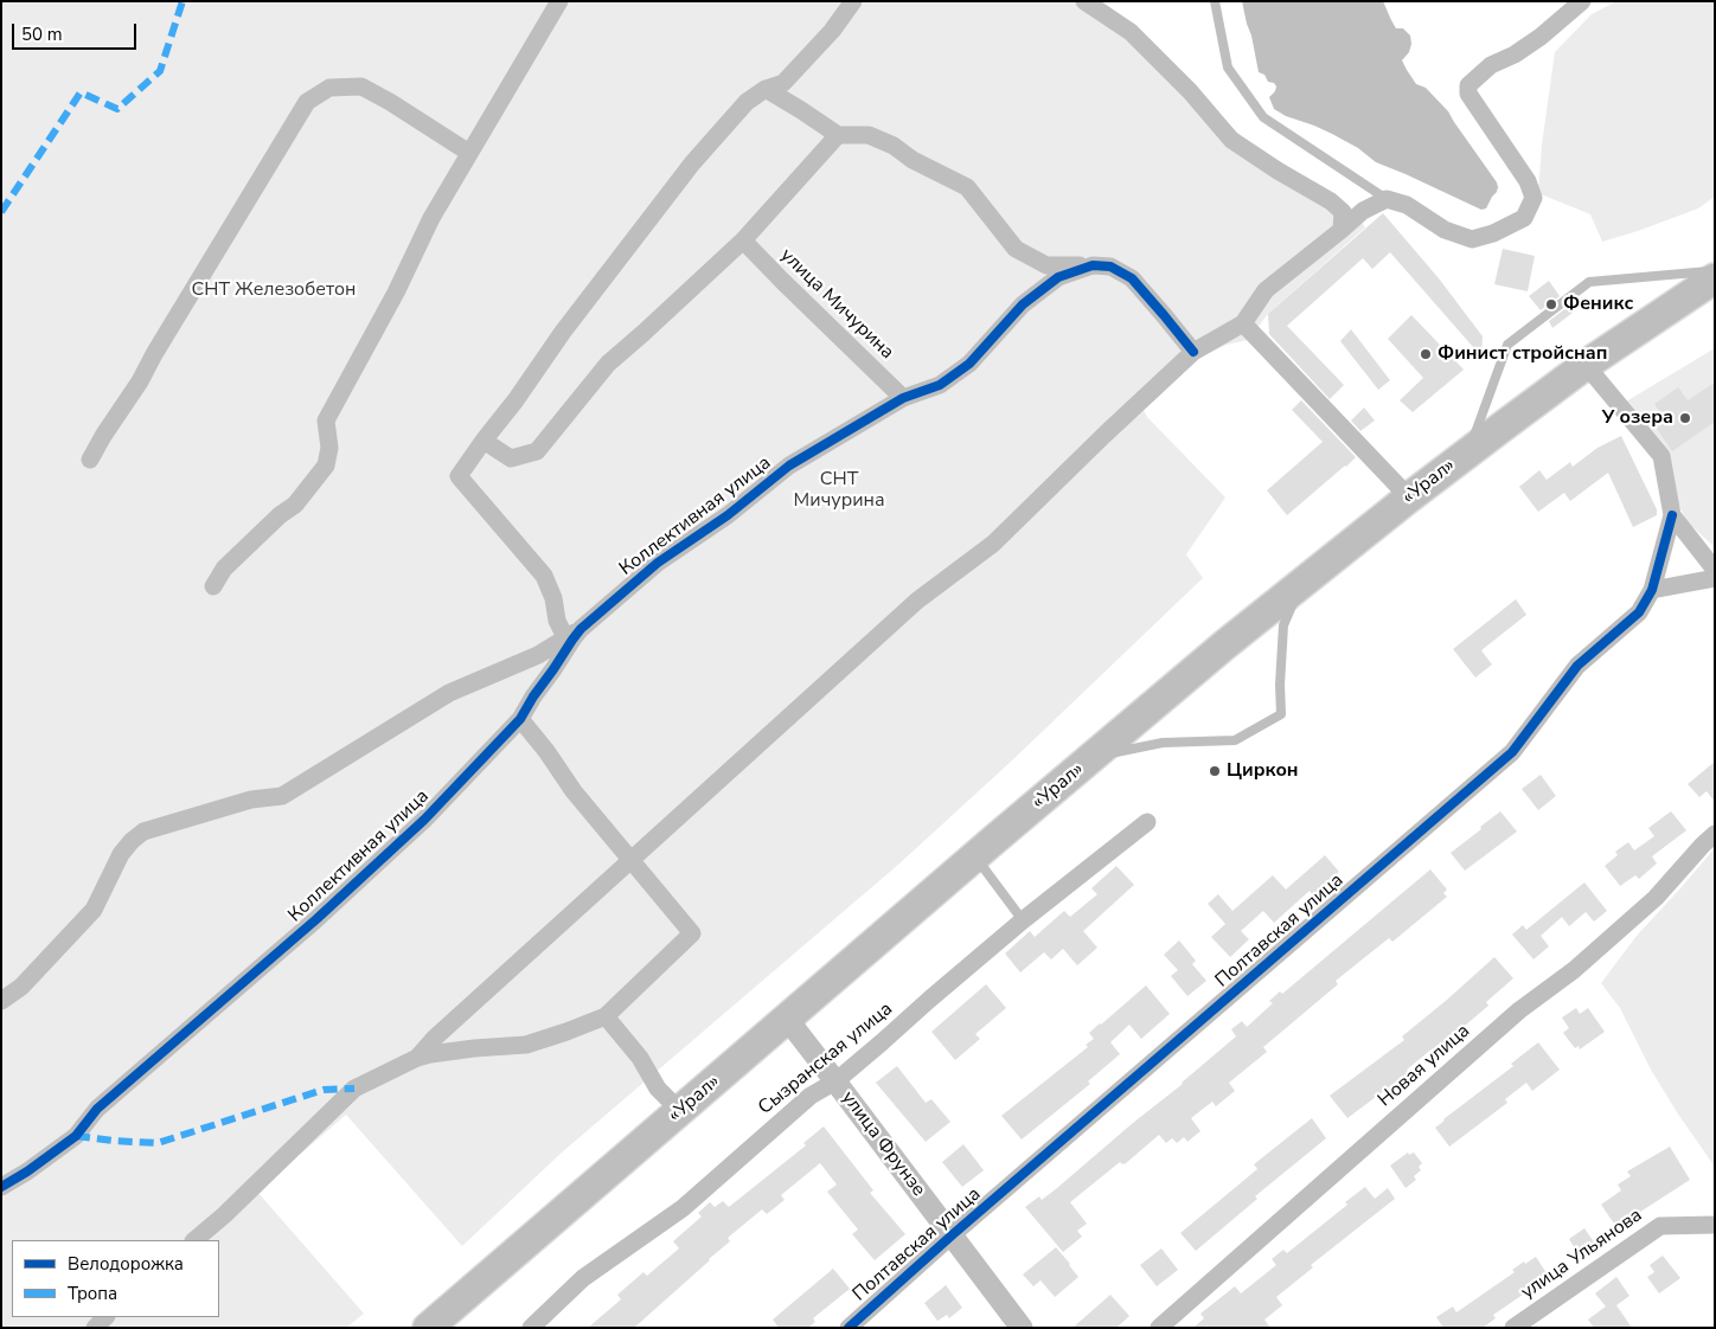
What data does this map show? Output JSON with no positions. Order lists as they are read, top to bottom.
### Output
{
  "streets": {
    "highway": ["«Урал»"],
    "street": [
      "улица Мичурина",
      "Коллективная улица",
      "Полтавская улица",
      "Сызранская улица",
      "Новая улица",
      "улица Фрунзе",
      "улица Ульянова"
    ]
  },
  "crossings": [
    ["улица Мичурина", "Коллективная улица"],
    ["«Урал»", "улица Фрунзе"],
    ["Полтавская улица", "улица Фрунзе"],
    ["Сызранская улица", "улица Фрунзе"]
  ],
  "parks": ["СНТ Железобетон", "СНТ Мичурина"],
  "places": [
    "Феникс",
    "Финист стройснап",
    "У озера",
    "Циркон"
  ],
  "legend": ["Велодорожка", "Тропа"],
  "scale_bar": "50 m"
}
